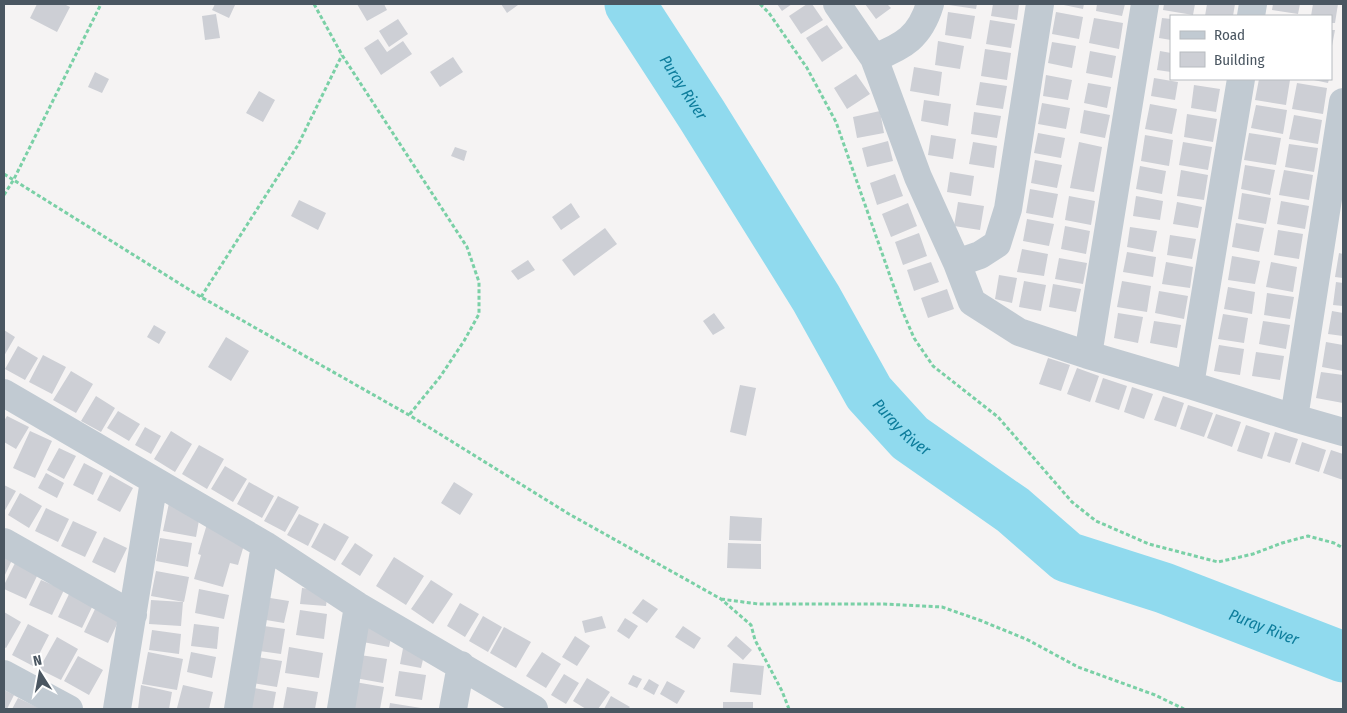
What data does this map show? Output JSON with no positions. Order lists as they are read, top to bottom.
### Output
{
  "water": ["Puray River"],
  "legend": ["Road", "Building"],
  "north": "top"
}
